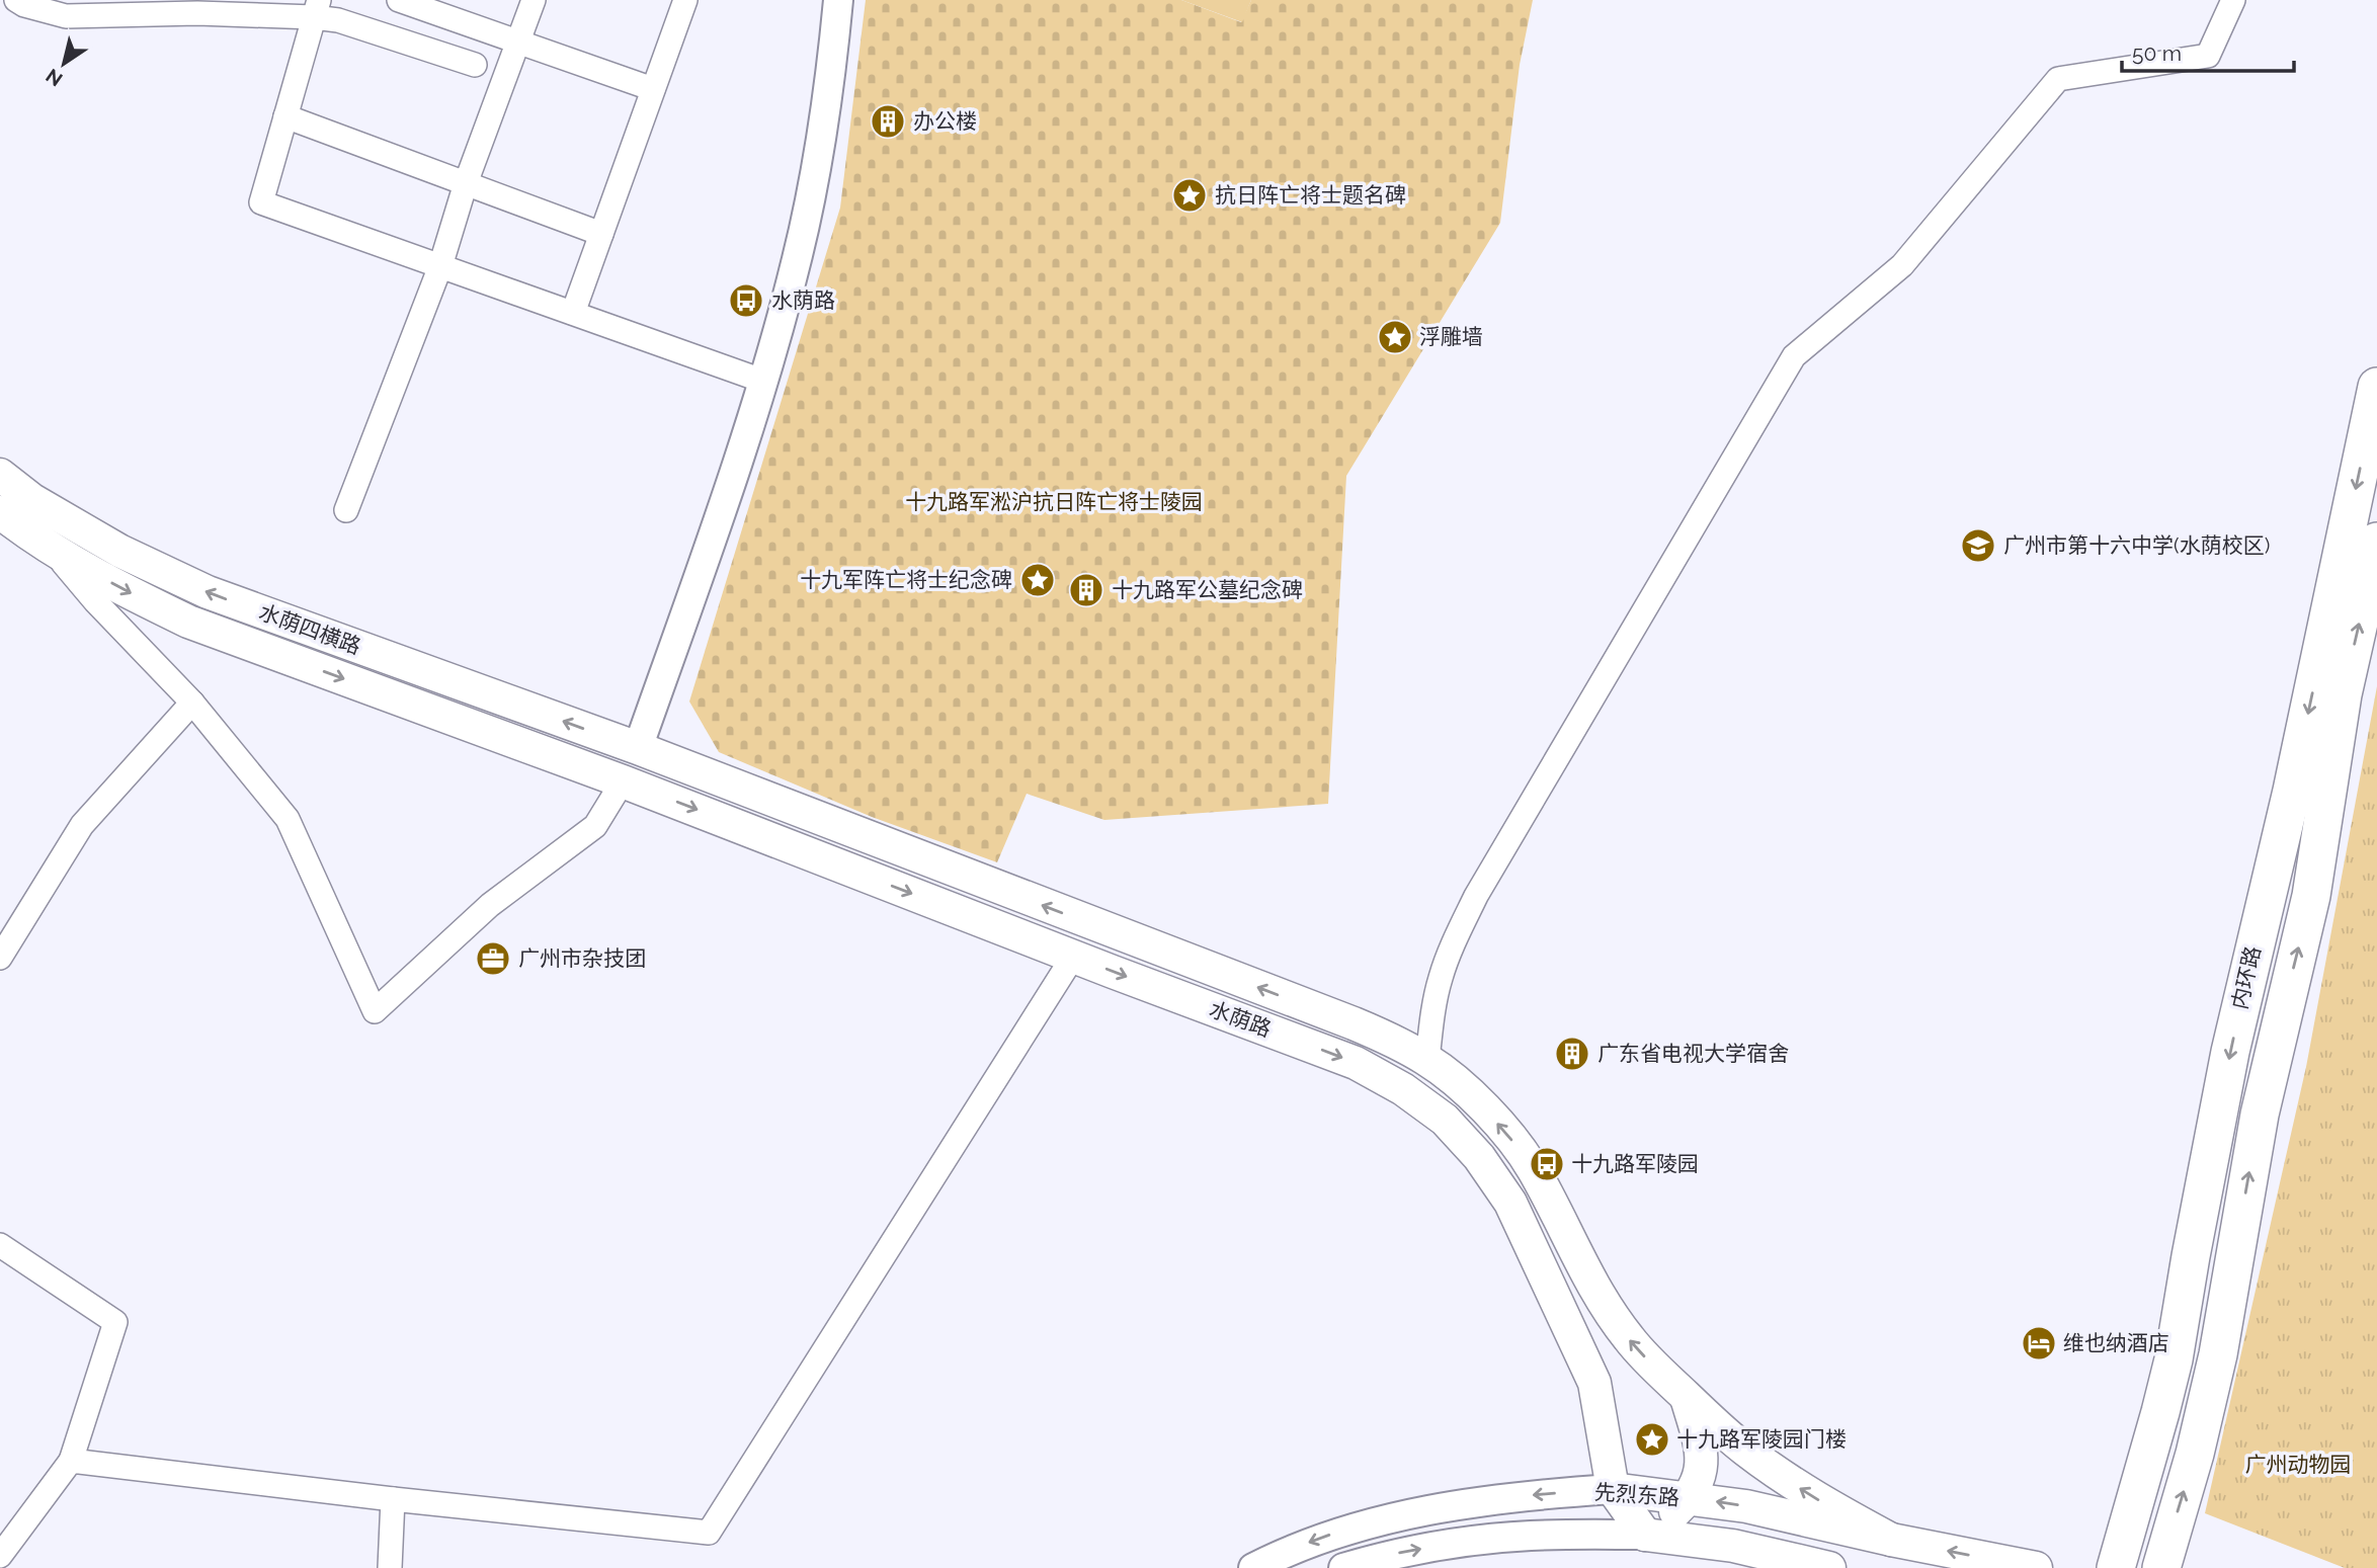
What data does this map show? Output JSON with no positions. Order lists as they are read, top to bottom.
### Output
{
  "streets": {
    "highway": ["内环路"],
    "main road": ["水荫四横路", "水荫路", "先烈东路"]
  },
  "crossings": [
    ["水荫四横路", "水荫路"],
    ["水荫路", "先烈东路"]
  ],
  "parks": ["十九路军淞沪抗日阵亡将士陵园", "广州动物园"],
  "places": {
    "building": ["办公楼", "十九路军公墓纪念碑", "广东省电视大学宿舍"],
    "place": [
      "抗日阵亡将士题名碑",
      "浮雕墙",
      "十九军阵亡将士纪念碑",
      "十九路军陵园门楼"
    ],
    "bus stop": ["水荫路", "十九路军陵园"],
    "school or university": ["广州市第十六中学(水荫校区)"],
    "office": ["广州市杂技团"],
    "hotel": ["维也纳酒店"]
  },
  "scale_bar": "50 m",
  "north": "bottom left"
}
